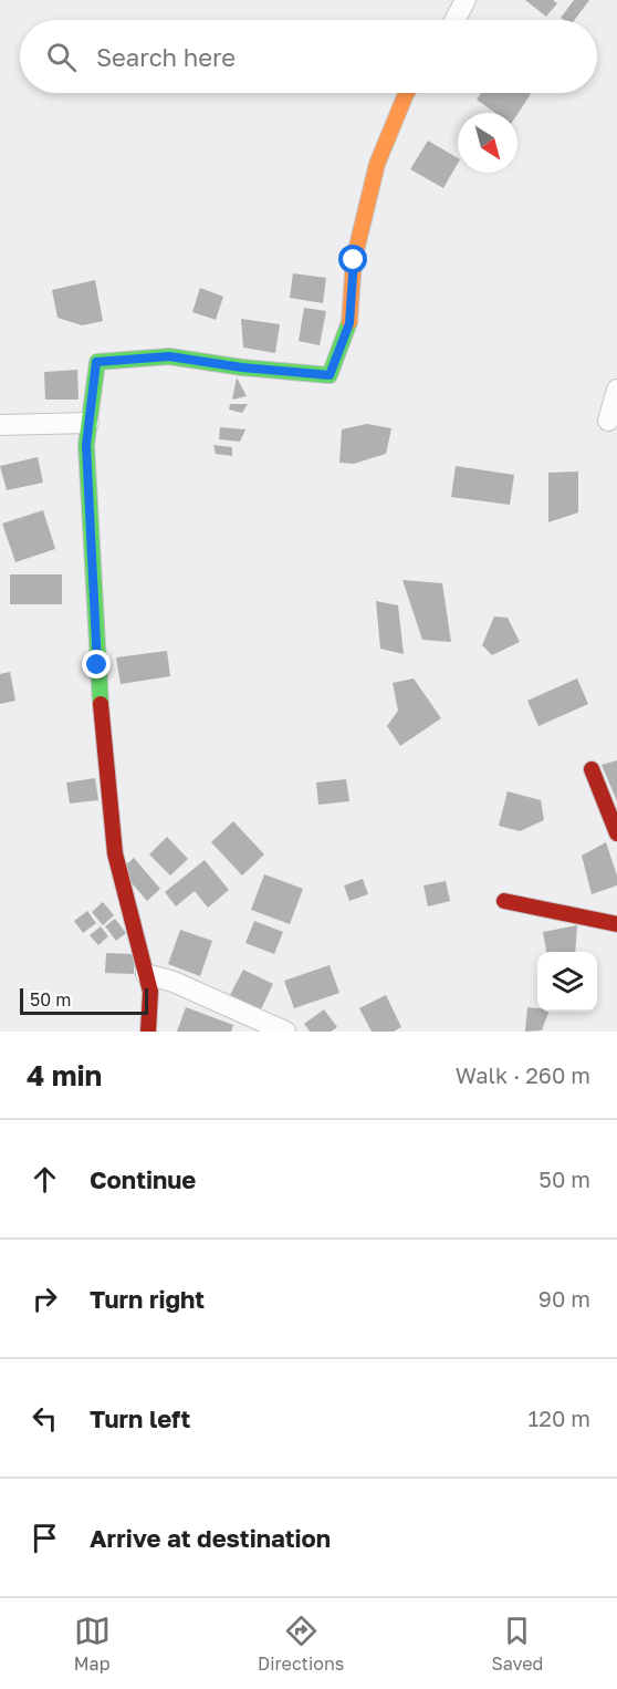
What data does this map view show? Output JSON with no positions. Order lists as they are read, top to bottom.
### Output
{
  "scale_bar": "50 m",
  "north": "bottom right",
  "page": {
    "search": "Search here",
    "scale": "50 m",
    "heading": ["4 min", "Walk · 260 m"],
    "list": [
      ["Continue", "50 m"],
      ["Turn right", "90 m"],
      ["Turn left", "120 m"],
      "Arrive at destination"
    ],
    "nav": ["Map", "Directions", "Saved"]
  }
}
